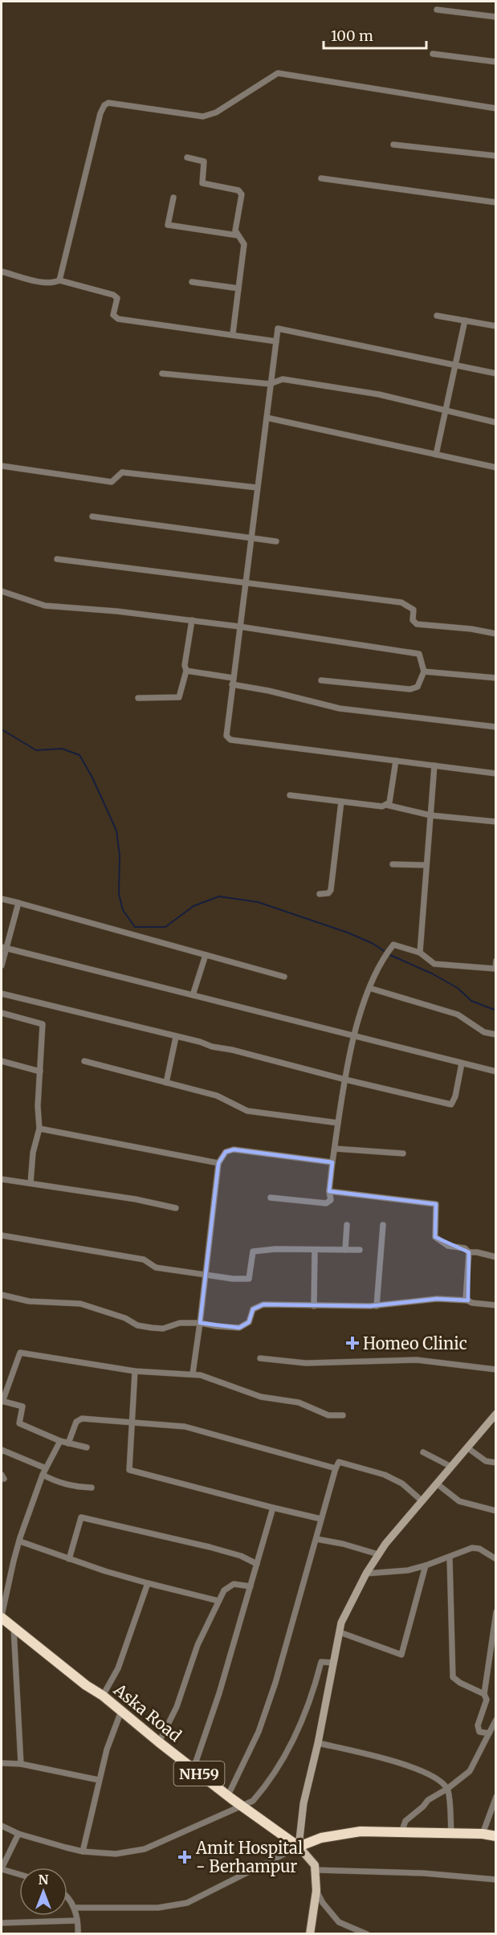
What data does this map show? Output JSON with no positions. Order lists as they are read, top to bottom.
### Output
{
  "streets": {
    "highway": ["Aska Road", "NH59"]
  },
  "crossings": [
    ["Aska Road", "NH59"]
  ],
  "places": {
    "health": ["Homeo Clinic", "Amit Hospital - Berhampur"]
  },
  "scale_bar": "100 m",
  "north": "top"
}
